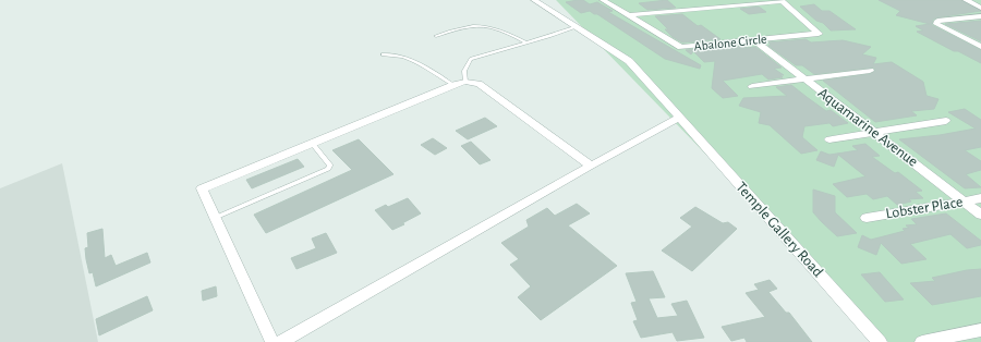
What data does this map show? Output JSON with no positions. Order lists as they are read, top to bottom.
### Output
{
  "streets": {
    "street": [
      "Abalone Circle",
      "Aquamarine Avenue",
      "Lobster Place",
      "Temple Gallery Road"
    ]
  },
  "crossings": [
    ["Abalone Circle", "Aquamarine Avenue"],
    ["Aquamarine Avenue", "Lobster Place"]
  ]
}
